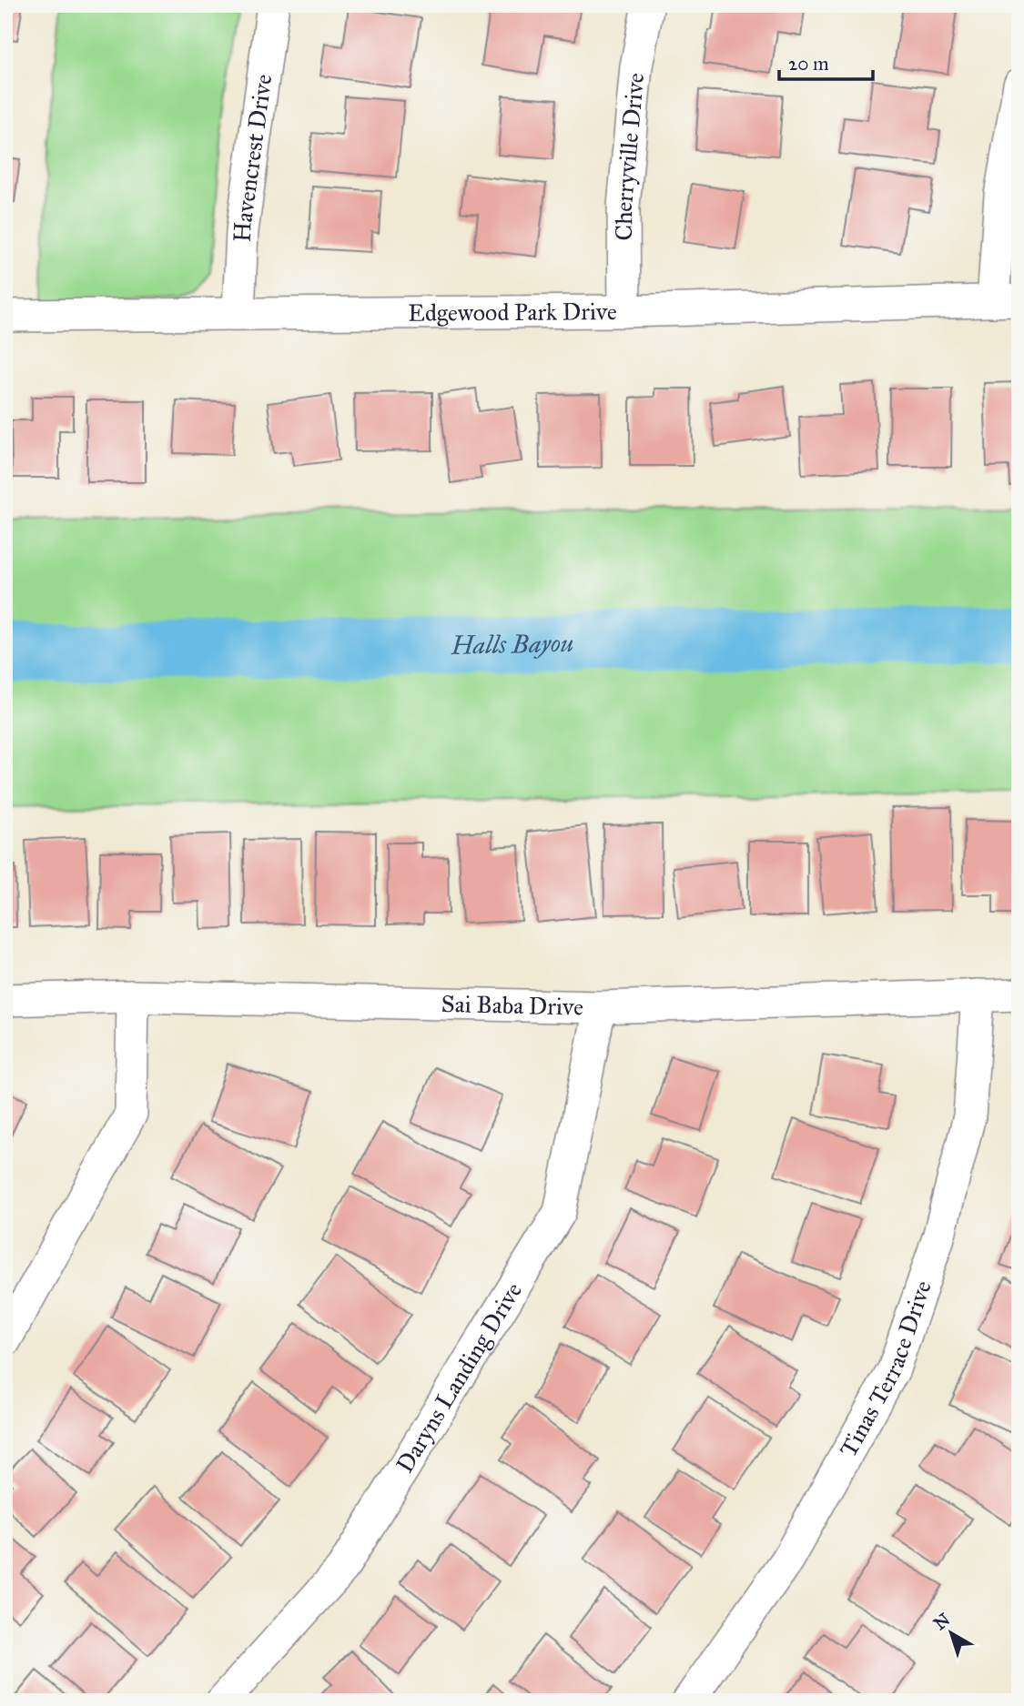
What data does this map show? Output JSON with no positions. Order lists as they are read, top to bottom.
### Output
{
  "streets": {
    "street": [
      "Cherryville Drive",
      "Havencrest Drive",
      "Edgewood Park Drive",
      "Sai Baba Drive",
      "Tinas Terrace Drive",
      "Daryns Landing Drive"
    ]
  },
  "crossings": [
    ["Cherryville Drive", "Edgewood Park Drive"],
    ["Havencrest Drive", "Edgewood Park Drive"],
    ["Sai Baba Drive", "Tinas Terrace Drive"],
    ["Sai Baba Drive", "Daryns Landing Drive"]
  ],
  "water": ["Halls Bayou"],
  "scale_bar": "20 m",
  "north": "top left"
}
